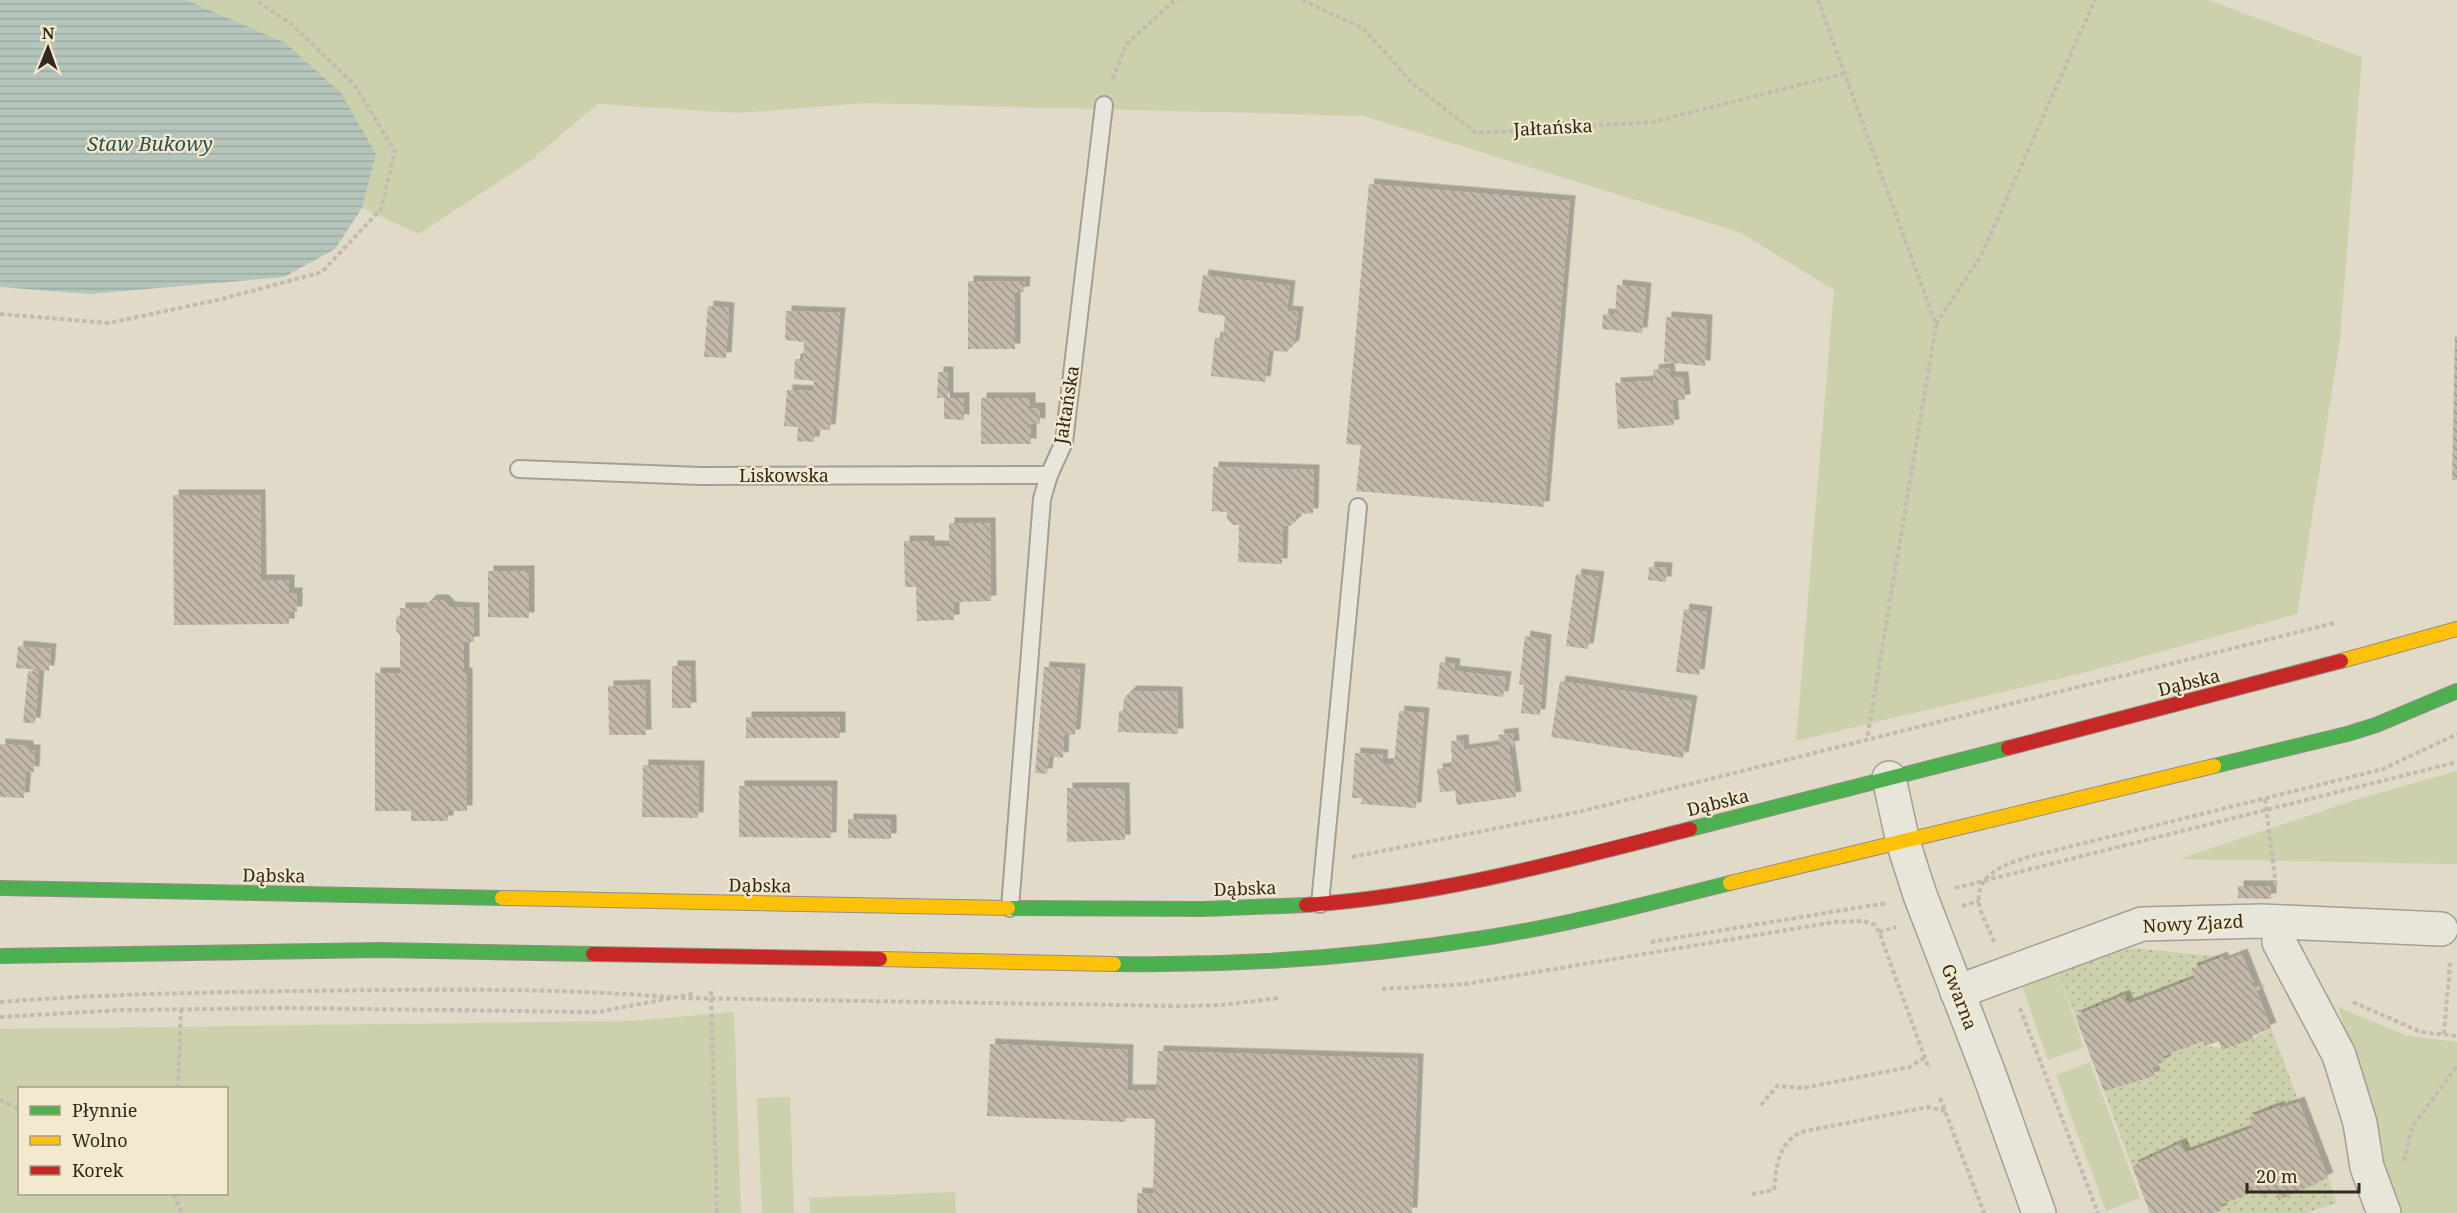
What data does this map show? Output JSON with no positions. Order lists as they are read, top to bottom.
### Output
{
  "streets": {
    "street": ["Dąbska", "Nowy Zjazd", "Gwarna"],
    "lane": ["Jałtańska", "Liskowska"]
  },
  "crossings": [
    ["Jałtańska", "Liskowska"],
    ["Jałtańska", "Dąbska"],
    ["Dąbska", "Gwarna"],
    ["Nowy Zjazd", "Gwarna"]
  ],
  "water": ["Staw Bukowy"],
  "legend": ["Płynnie", "Wolno", "Korek"],
  "scale_bar": "20 m",
  "north": "top"
}
